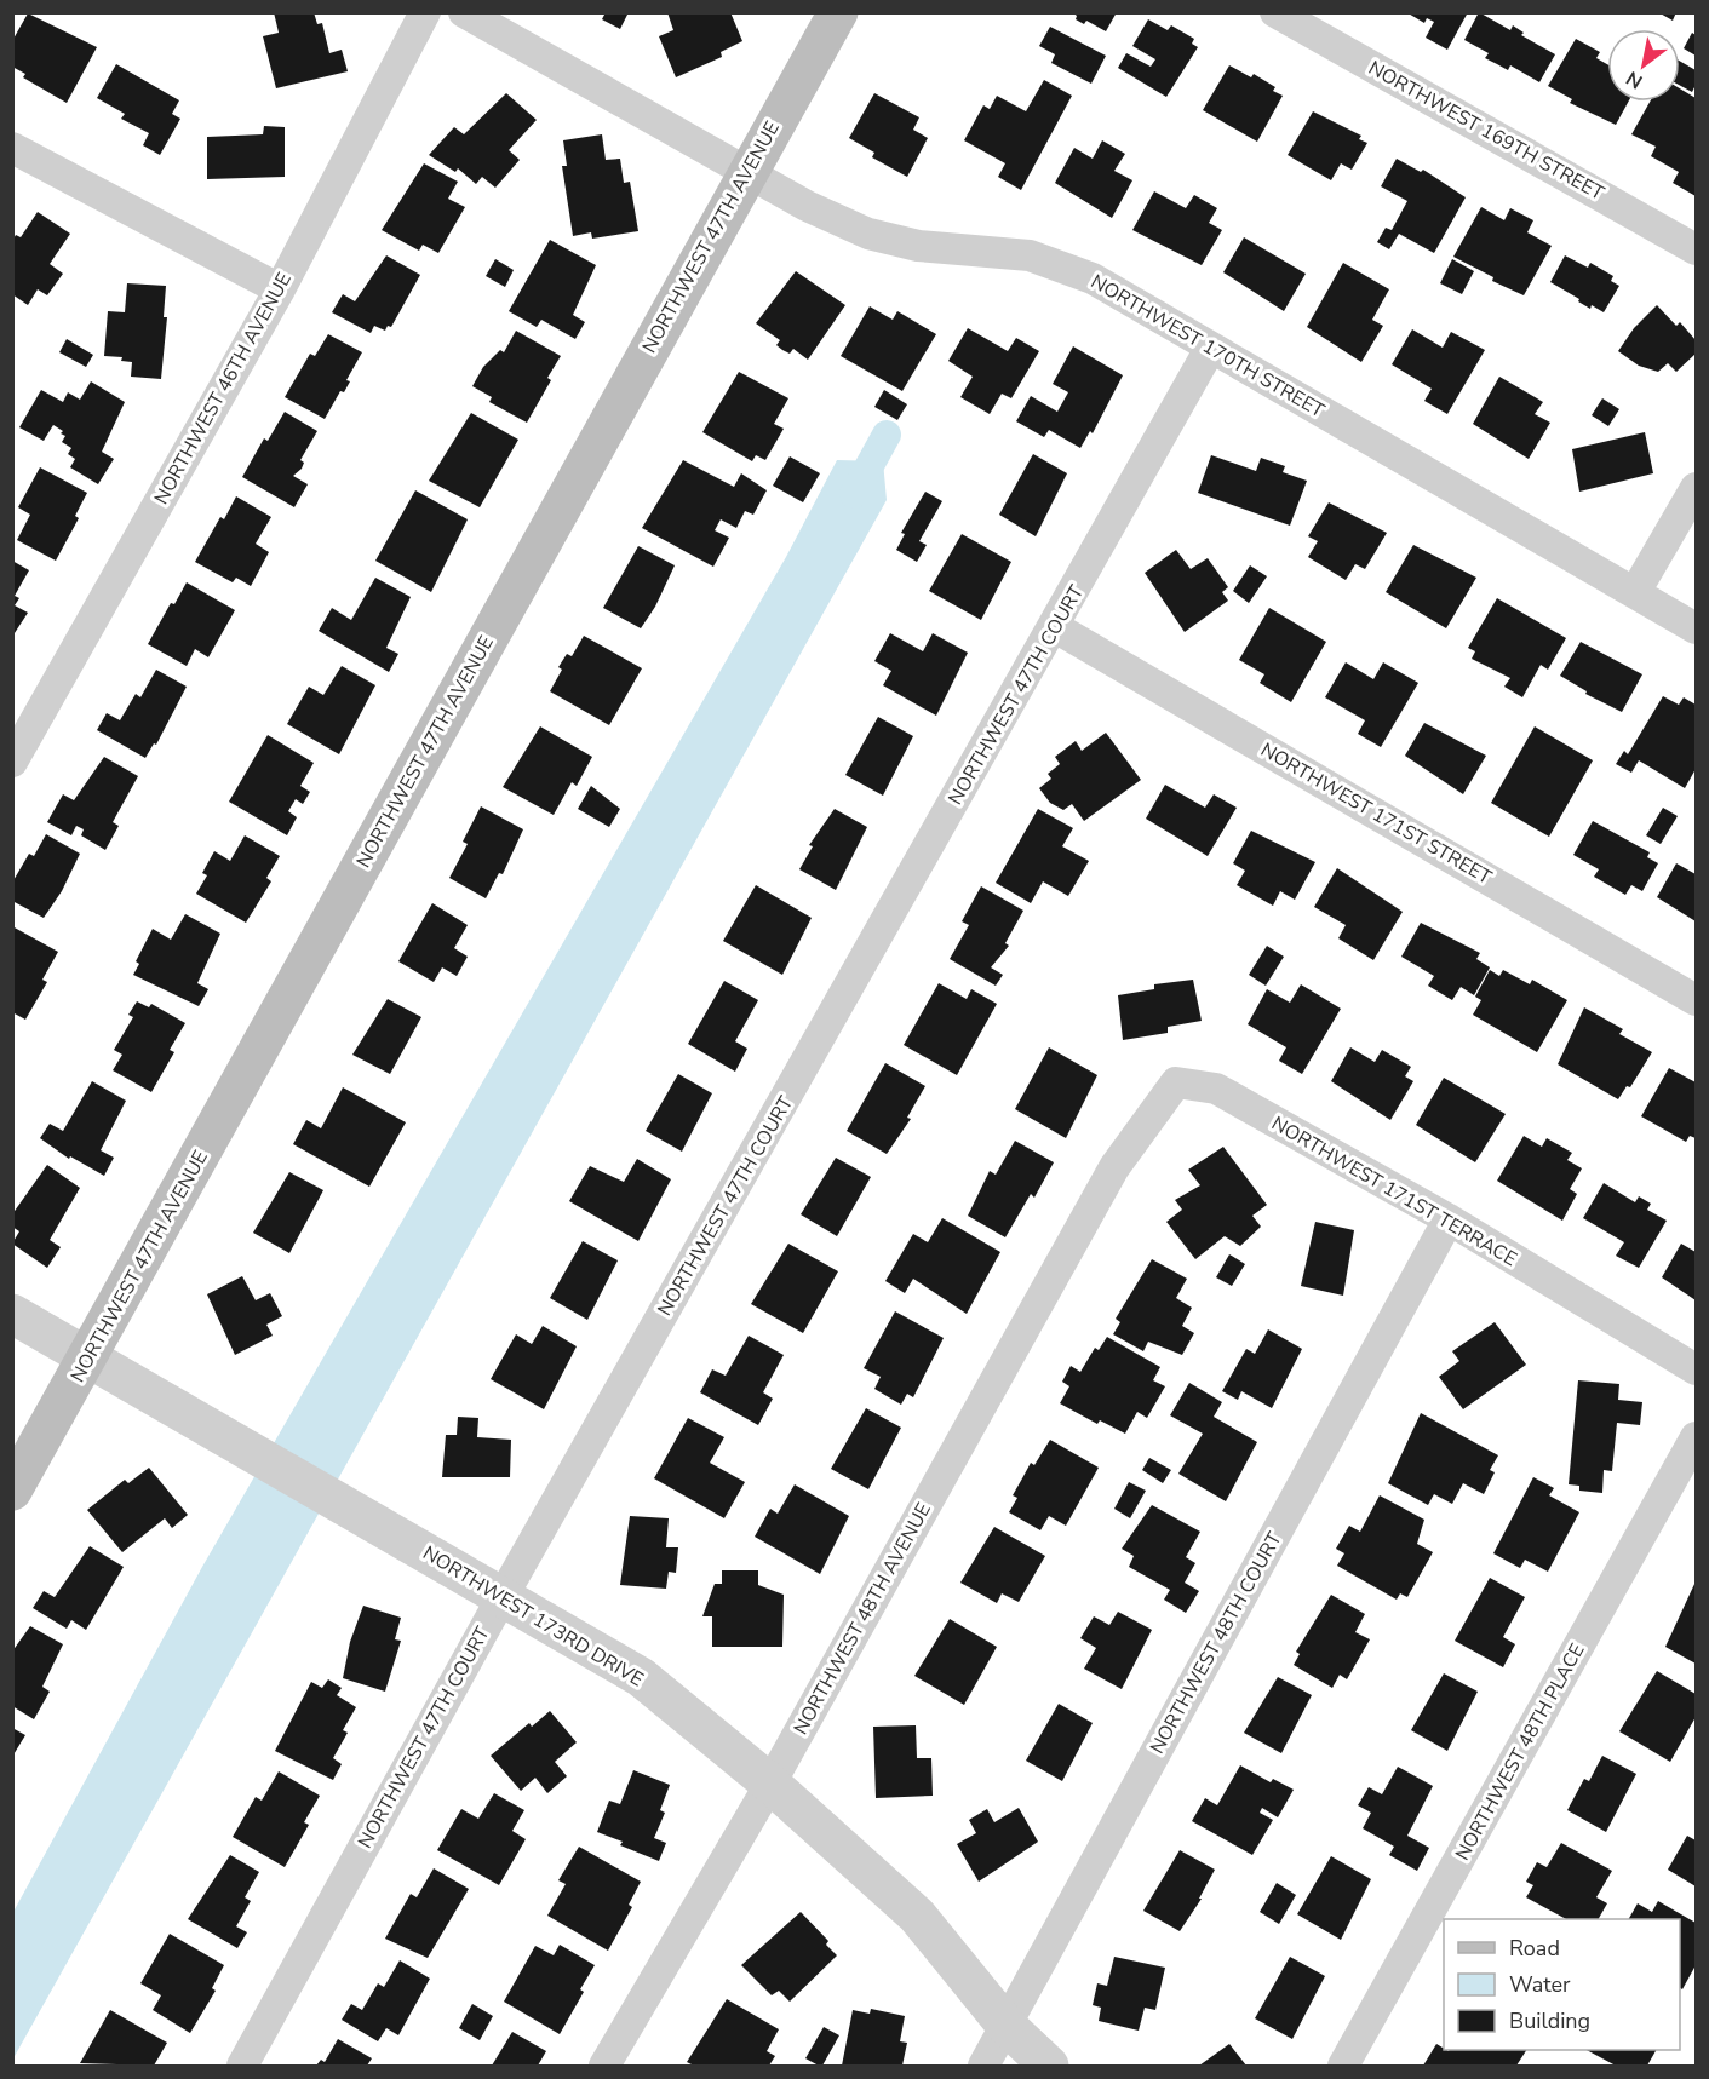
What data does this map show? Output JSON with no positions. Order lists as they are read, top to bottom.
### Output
{
  "streets": {
    "main road": ["NORTHWEST 47TH AVENUE"],
    "street": [
      "NORTHWEST 169TH STREET",
      "NORTHWEST 170TH STREET",
      "NORTHWEST 46TH AVENUE",
      "NORTHWEST 47TH COURT",
      "NORTHWEST 171ST STREET",
      "NORTHWEST 171ST TERRACE",
      "NORTHWEST 173RD DRIVE",
      "NORTHWEST 48TH AVENUE",
      "NORTHWEST 48TH COURT",
      "NORTHWEST 48TH PLACE"
    ]
  },
  "crossings": [
    ["NORTHWEST 47TH AVENUE", "NORTHWEST 170TH STREET"],
    ["NORTHWEST 47TH AVENUE", "NORTHWEST 173RD DRIVE"],
    ["NORTHWEST 170TH STREET", "NORTHWEST 47TH COURT"],
    ["NORTHWEST 47TH COURT", "NORTHWEST 171ST STREET"],
    ["NORTHWEST 47TH COURT", "NORTHWEST 173RD DRIVE"],
    ["NORTHWEST 171ST TERRACE", "NORTHWEST 48TH AVENUE"],
    ["NORTHWEST 171ST TERRACE", "NORTHWEST 48TH COURT"],
    ["NORTHWEST 173RD DRIVE", "NORTHWEST 48TH AVENUE"],
    ["NORTHWEST 173RD DRIVE", "NORTHWEST 48TH COURT"]
  ],
  "legend": ["Road", "Water", "Building"],
  "north": "bottom left"
}
